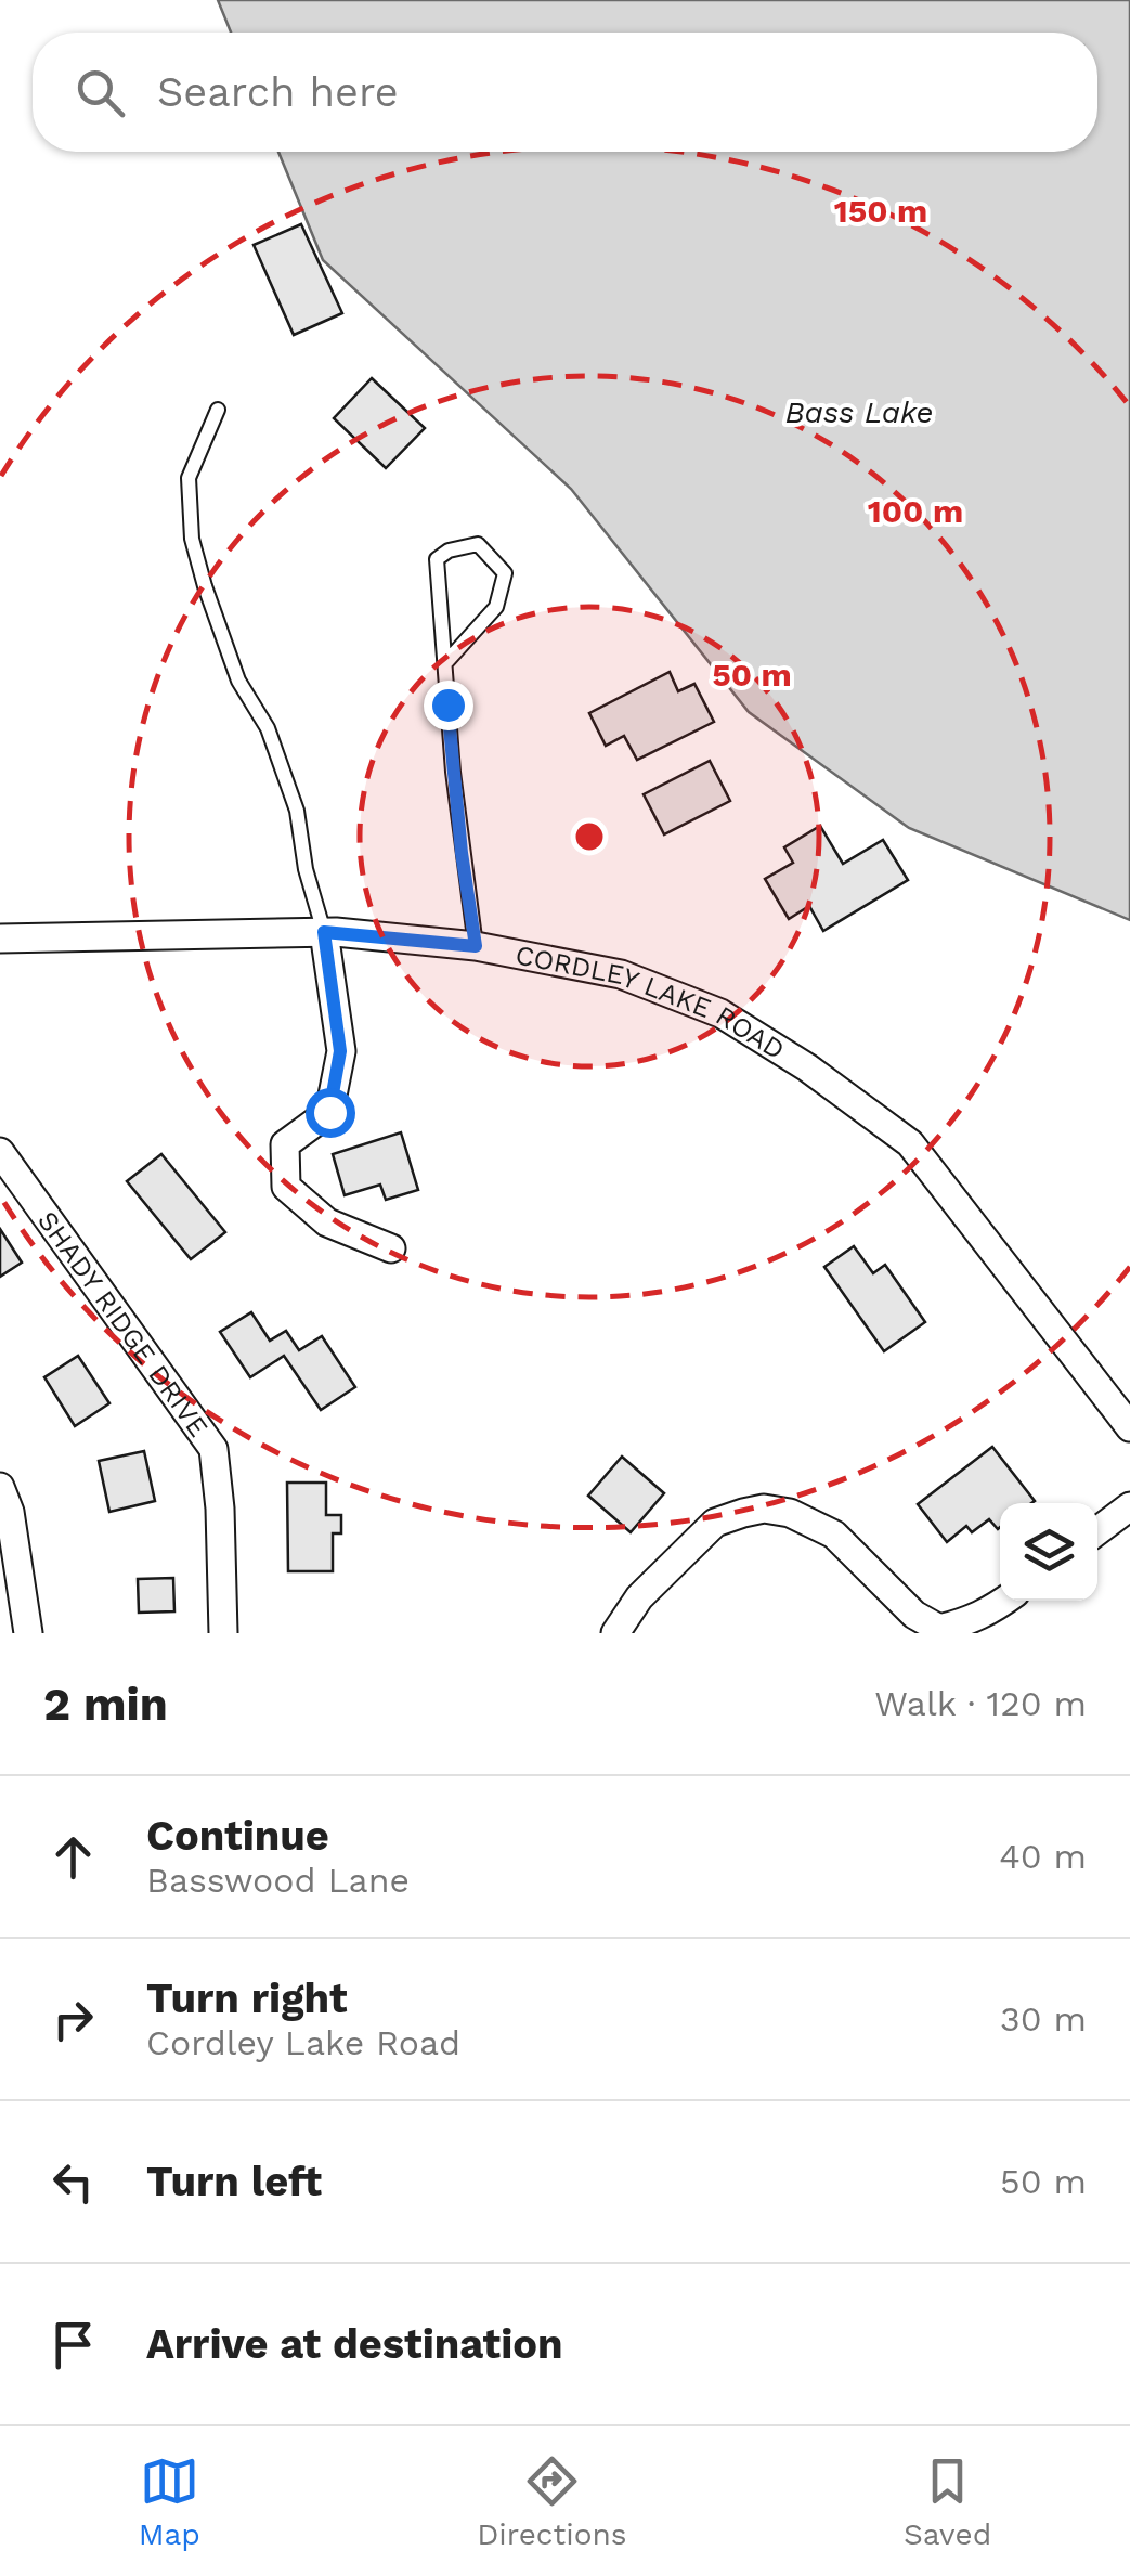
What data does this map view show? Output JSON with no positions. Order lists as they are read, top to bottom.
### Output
{
  "streets": {
    "street": ["CORDLEY LAKE ROAD", "SHADY RIDGE DRIVE"]
  },
  "water": ["Bass Lake"],
  "page": {
    "search": "Search here",
    "heading": ["2 min", "Walk · 120 m"],
    "list": [
      ["Continue", "Basswood Lane", "40 m"],
      ["Turn right", "Cordley Lake Road", "30 m"],
      ["Turn left", "50 m"],
      "Arrive at destination"
    ],
    "nav": ["Map", "Directions", "Saved"]
  },
  "rings": ["150 m", "100 m", "50 m"]
}
